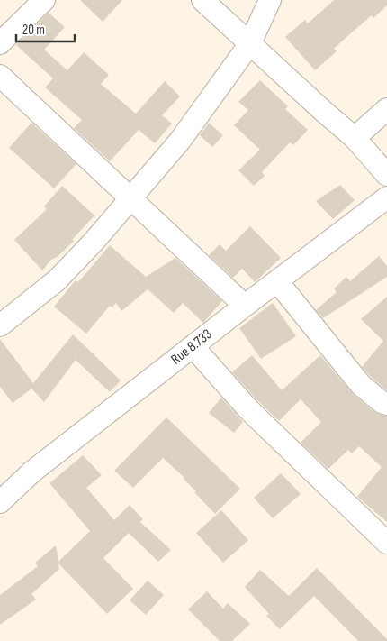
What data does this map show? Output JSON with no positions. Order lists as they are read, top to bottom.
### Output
{
  "streets": {
    "street": ["Rue 8.733"]
  },
  "scale_bar": "20 m"
}
